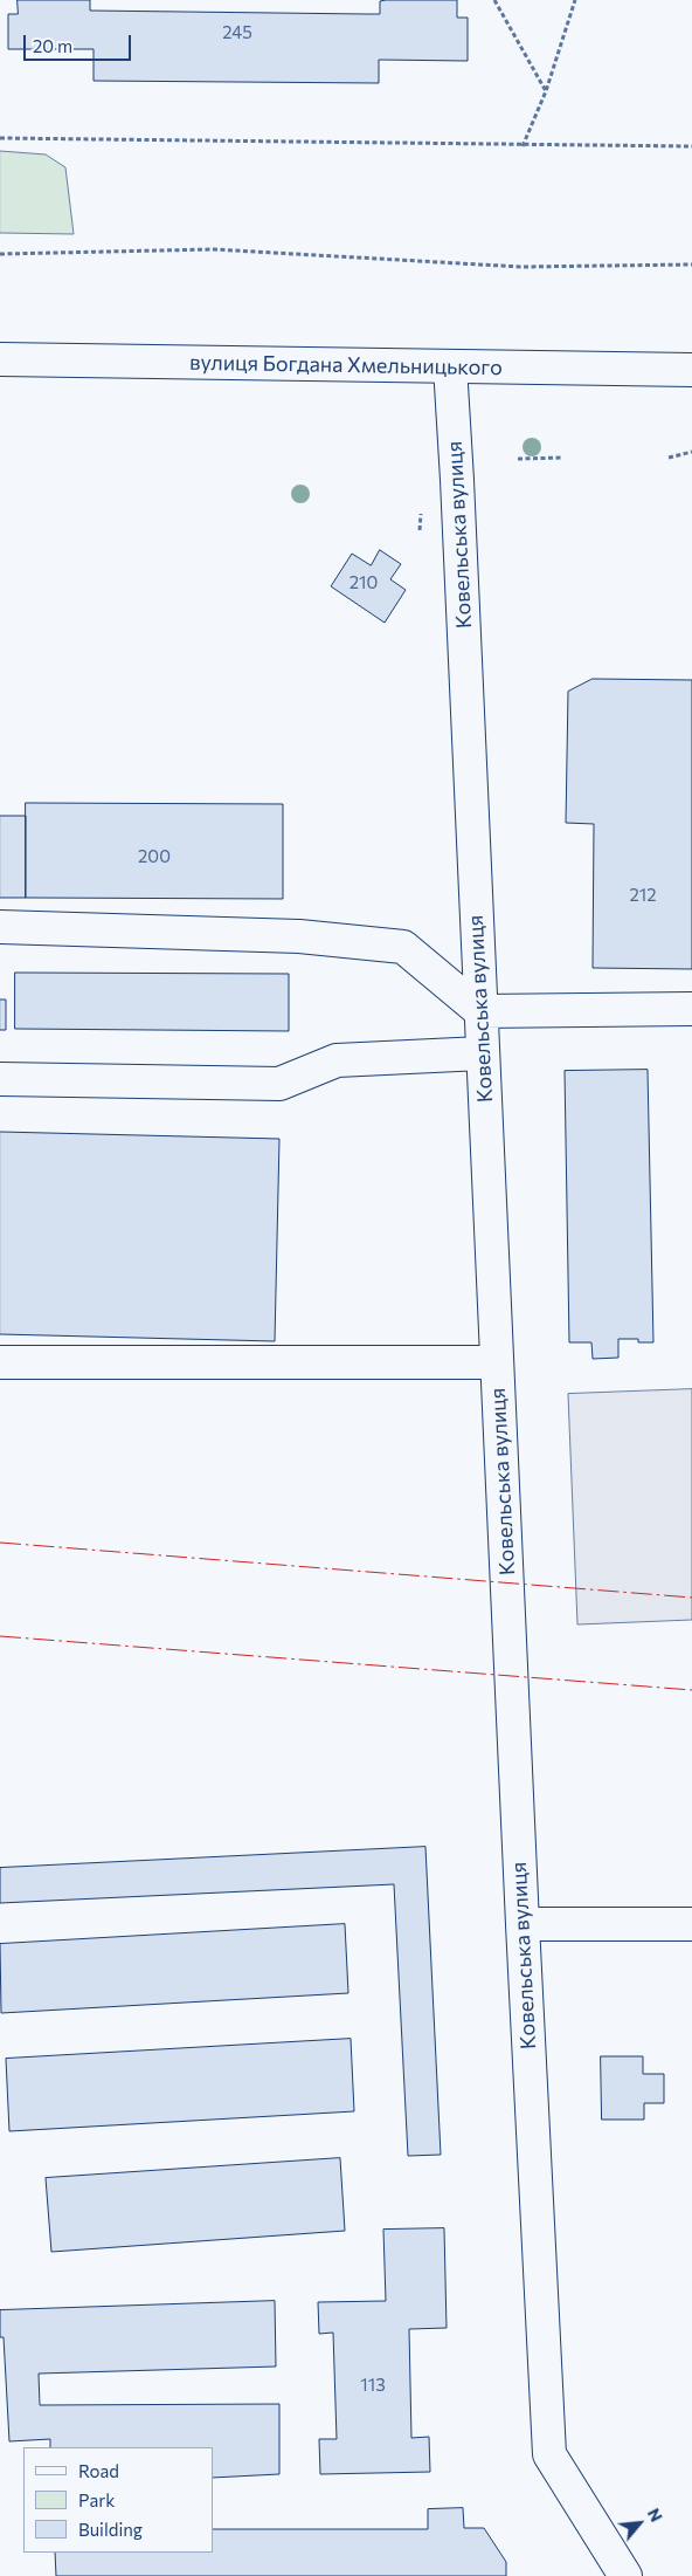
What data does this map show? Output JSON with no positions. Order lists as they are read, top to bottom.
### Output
{
  "streets": {
    "street": ["вулиця Богдана Хмельницького", "Ковельська вулиця"]
  },
  "crossings": [
    ["вулиця Богдана Хмельницького", "Ковельська вулиця"]
  ],
  "house_numbers": [
    "245",
    "210",
    "200",
    "212",
    "113"
  ],
  "legend": ["Road", "Park", "Building"],
  "scale_bar": "20 m",
  "north": "top right"
}
